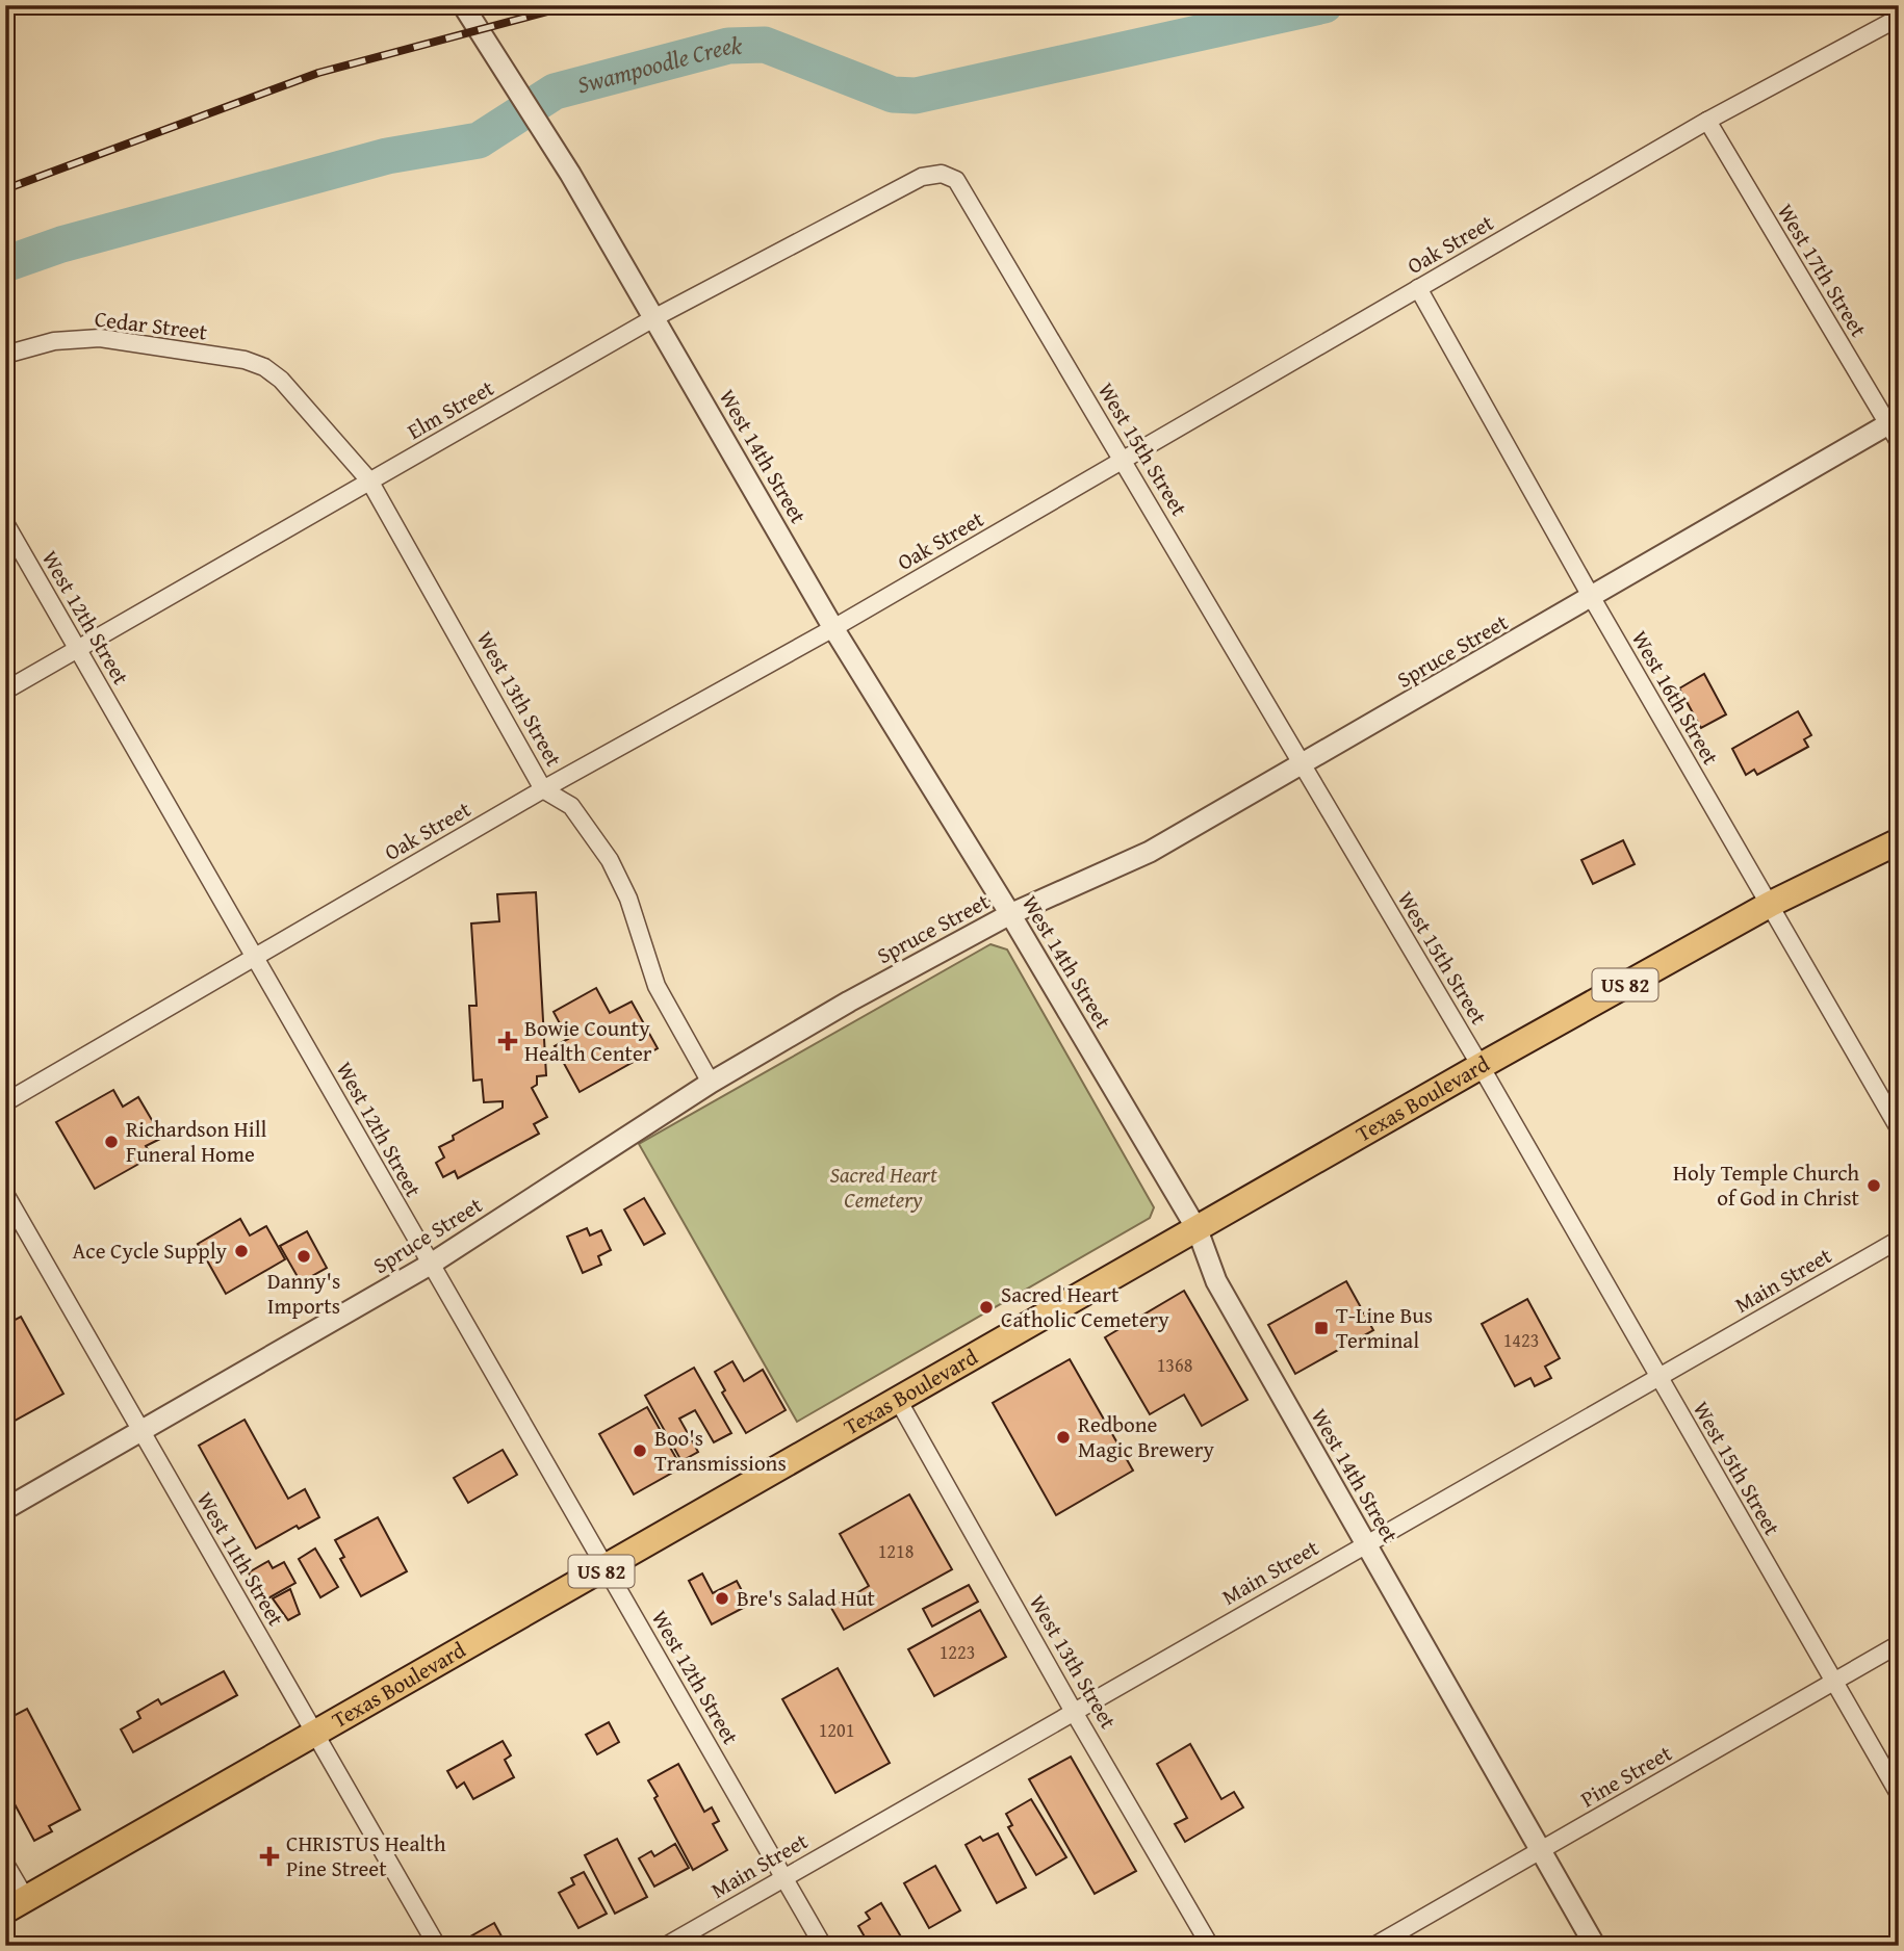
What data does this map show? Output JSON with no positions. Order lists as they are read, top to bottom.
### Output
{
  "streets": {
    "main road": ["US 82", "Texas Boulevard"],
    "street": [
      "Oak Street",
      "West 17th Street",
      "Cedar Street",
      "Elm Street",
      "West 15th Street",
      "West 14th Street",
      "West 12th Street",
      "Spruce Street",
      "West 16th Street",
      "West 13th Street",
      "Main Street",
      "West 11th Street",
      "Pine Street"
    ]
  },
  "crossings": [
    ["Oak Street", "West 17th Street"],
    ["Oak Street", "West 15th Street"],
    ["Oak Street", "West 14th Street"],
    ["Oak Street", "West 12th Street"],
    ["Oak Street", "West 16th Street"],
    ["Oak Street", "West 13th Street"],
    ["West 17th Street", "Spruce Street"],
    ["Cedar Street", "West 13th Street"],
    ["Elm Street", "West 15th Street"],
    ["Elm Street", "West 14th Street"],
    ["Elm Street", "West 12th Street"],
    ["Elm Street", "West 13th Street"],
    ["West 15th Street", "Spruce Street"],
    ["West 15th Street", "Texas Boulevard"],
    ["West 15th Street", "Main Street"],
    ["West 15th Street", "Pine Street"],
    ["West 14th Street", "Spruce Street"],
    ["West 14th Street", "Texas Boulevard"],
    ["West 14th Street", "Main Street"],
    ["West 14th Street", "Pine Street"],
    ["West 12th Street", "Spruce Street"],
    ["West 12th Street", "Texas Boulevard"],
    ["West 12th Street", "Main Street"],
    ["Spruce Street", "West 16th Street"],
    ["Spruce Street", "West 13th Street"],
    ["Spruce Street", "West 11th Street"],
    ["West 16th Street", "Texas Boulevard"],
    ["West 13th Street", "Texas Boulevard"],
    ["West 13th Street", "Main Street"],
    ["Texas Boulevard", "West 11th Street"]
  ],
  "water": ["Swampoodle Creek"],
  "parks": ["Sacred Heart Cemetery"],
  "places": {
    "health": ["Bowie County Health Center", "CHRISTUS Health Pine Street"],
    "other": [
      "Richardson Hill Funeral Home",
      "Holy Temple Church of God in Christ",
      "Ace Cycle Supply",
      "Danny's Imports",
      "Sacred Heart Catholic Cemetery",
      "Redbone Magic Brewery",
      "Boo's Transmissions",
      "Bre's Salad Hut"
    ],
    "transit": ["T-Line Bus Terminal"]
  },
  "house_numbers": [
    "1423",
    "1368",
    "1218",
    "1223",
    "1201"
  ]
}
